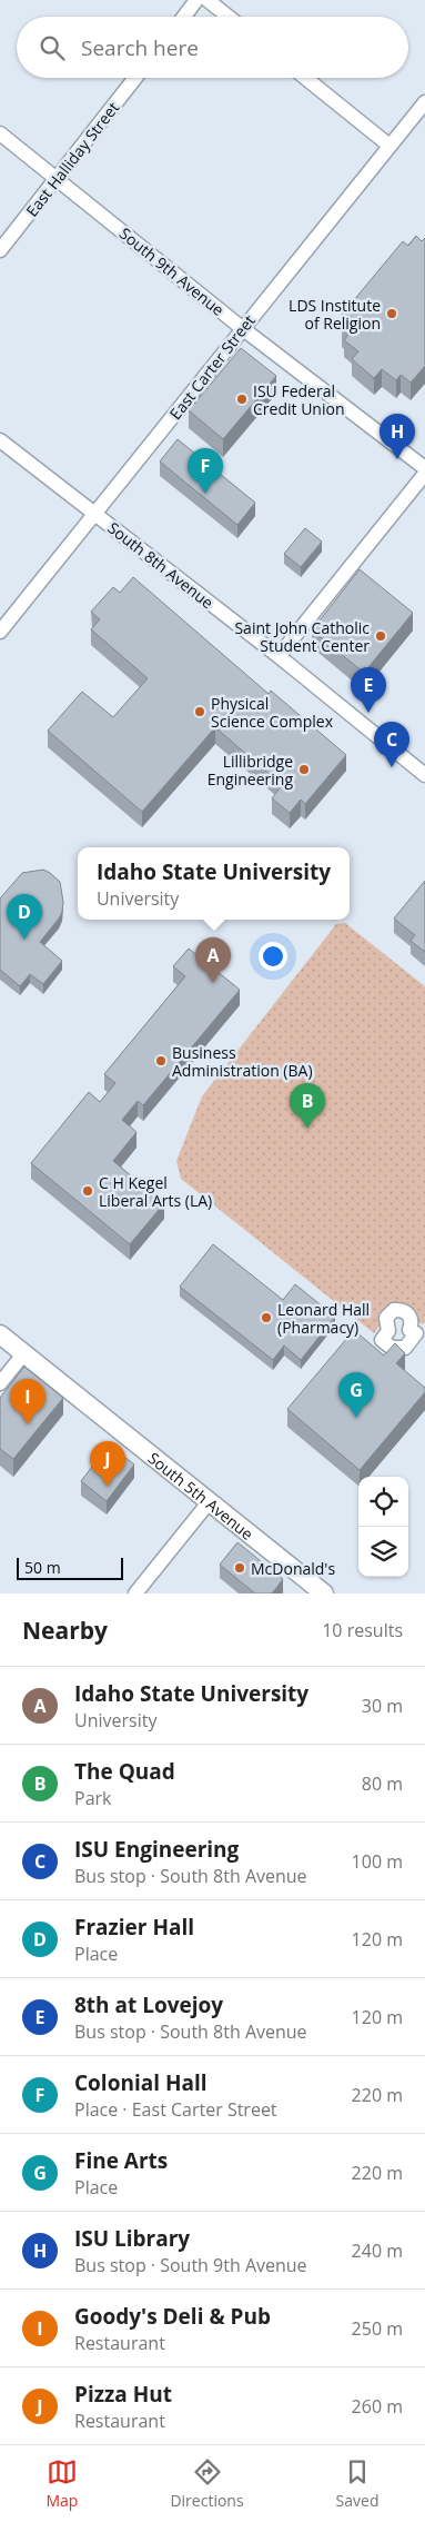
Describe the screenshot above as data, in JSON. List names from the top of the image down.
{
  "streets": {
    "main road": ["South 5th Avenue"],
    "street": [
      "East Halliday Street",
      "South 9th Avenue",
      "East Carter Street",
      "South 8th Avenue"
    ]
  },
  "crossings": [
    ["East Halliday Street", "South 9th Avenue"],
    ["South 9th Avenue", "East Carter Street"],
    ["East Carter Street", "South 8th Avenue"]
  ],
  "places": [
    "LDS Institute of Religion",
    "ISU Federal Credit Union",
    "Saint John Catholic Student Center",
    "Physical Science Complex",
    "Lillibridge Engineering",
    "Business Administration (BA)",
    "C H Kegel Liberal Arts (LA)",
    "Leonard Hall (Pharmacy)",
    "McDonald's"
  ],
  "scale_bar": "50 m",
  "page": {
    "search": "Search here",
    "pins": [
      "H",
      "F",
      "E",
      "C",
      "D",
      "A",
      "B",
      "G",
      "I",
      "J"
    ],
    "popup": ["Idaho State University", "University"],
    "scale": "50 m",
    "heading": ["Nearby", "10 results"],
    "list": [
      {
        "mark": "A",
        "name": "Idaho State University",
        "note": "University",
        "value": "30 m"
      },
      {
        "mark": "B",
        "name": "The Quad",
        "note": "Park",
        "value": "80 m"
      },
      {
        "mark": "C",
        "name": "ISU Engineering",
        "note": "Bus stop · South 8th Avenue",
        "value": "100 m"
      },
      {
        "mark": "D",
        "name": "Frazier Hall",
        "note": "Place",
        "value": "120 m"
      },
      {
        "mark": "E",
        "name": "8th at Lovejoy",
        "note": "Bus stop · South 8th Avenue",
        "value": "120 m"
      },
      {
        "mark": "F",
        "name": "Colonial Hall",
        "note": "Place · East Carter Street",
        "value": "220 m"
      },
      {
        "mark": "G",
        "name": "Fine Arts",
        "note": "Place",
        "value": "220 m"
      },
      {
        "mark": "H",
        "name": "ISU Library",
        "note": "Bus stop · South 9th Avenue",
        "value": "240 m"
      },
      {
        "mark": "I",
        "name": "Goody's Deli & Pub",
        "note": "Restaurant",
        "value": "250 m"
      },
      {
        "mark": "J",
        "name": "Pizza Hut",
        "note": "Restaurant",
        "value": "260 m"
      }
    ],
    "nav": ["Map", "Directions", "Saved"]
  }
}
